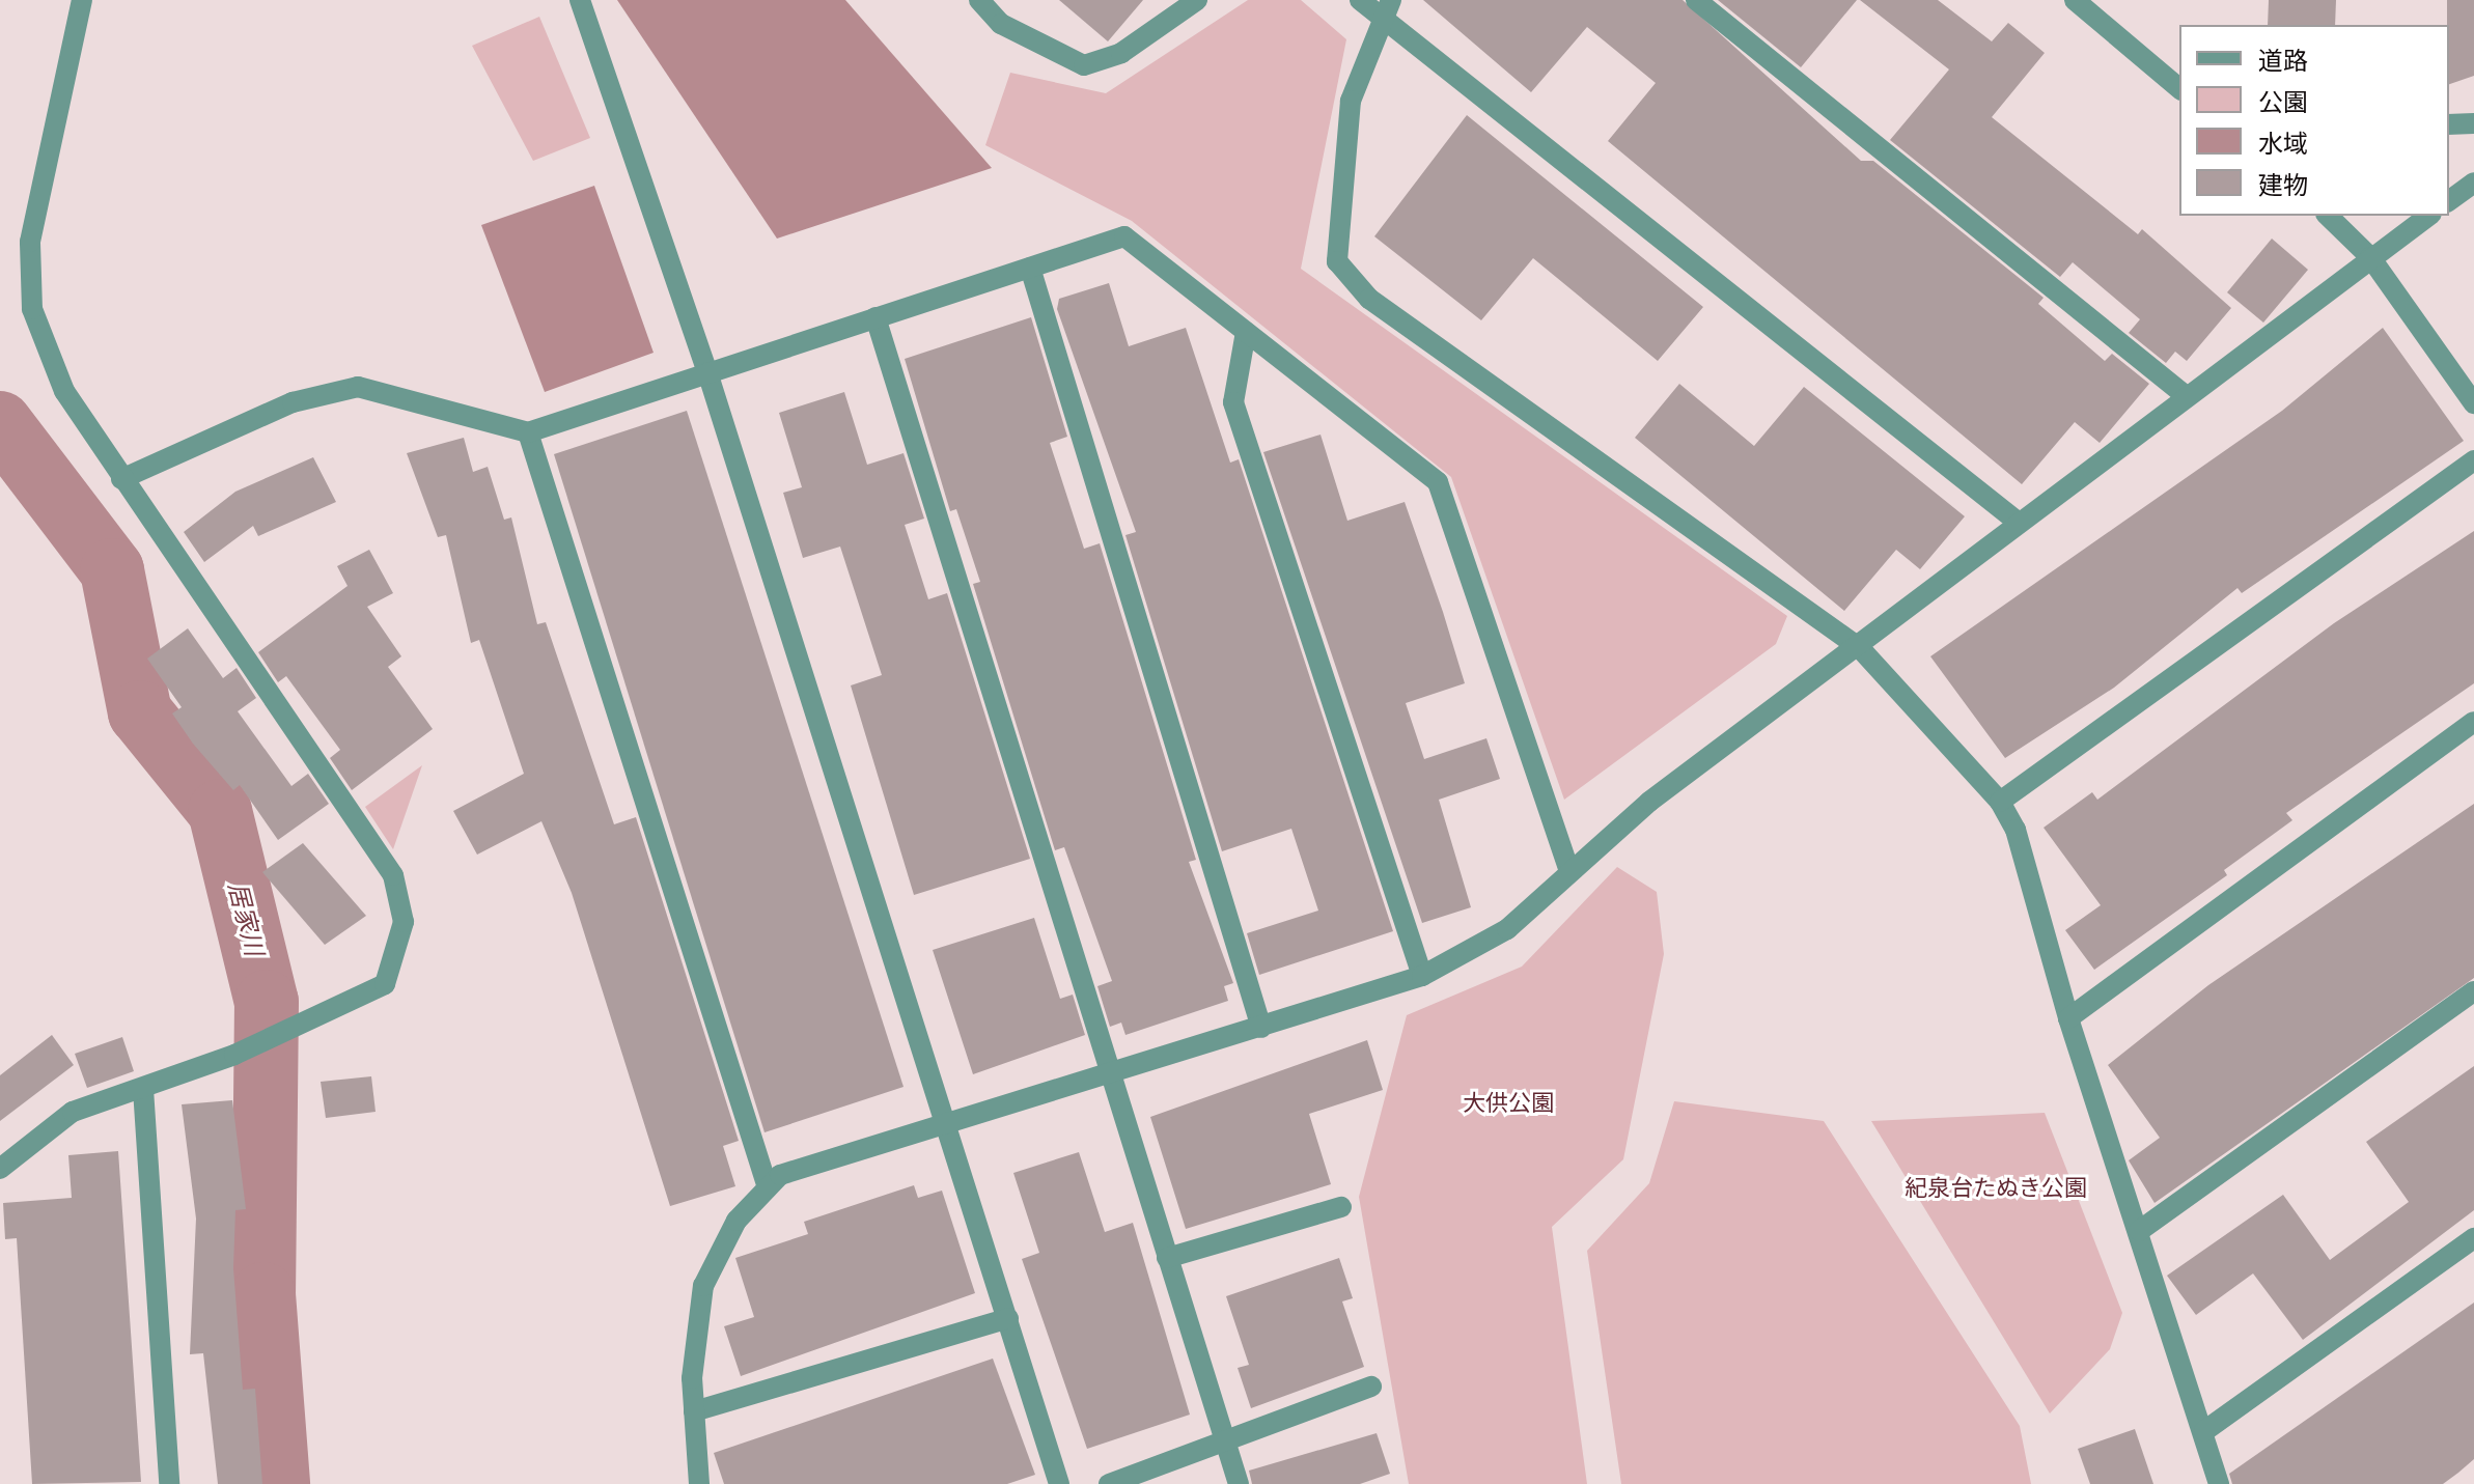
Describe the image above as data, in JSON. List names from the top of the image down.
{
  "water": ["居家川"],
  "parks": ["大供公園", "紀泉台たぬき公園"],
  "legend": [
    "道路",
    "公園",
    "水域",
    "建物"
  ]
}
